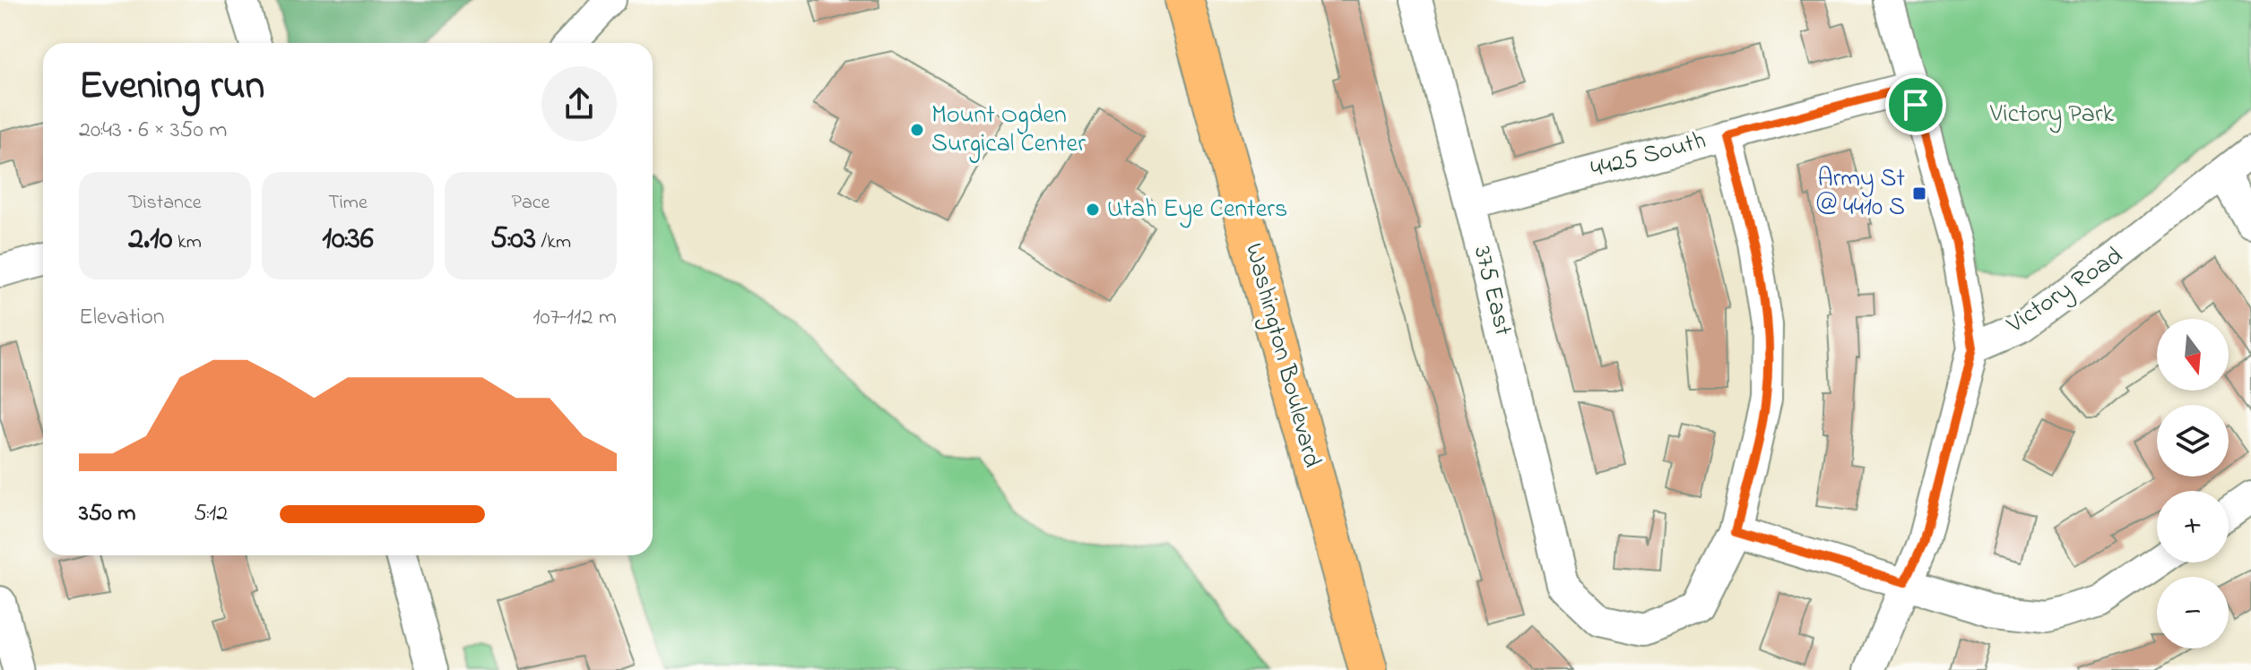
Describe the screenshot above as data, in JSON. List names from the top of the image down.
{
  "streets": {
    "main road": ["Washington Boulevard"],
    "street": ["4425 South", "375 East", "Victory Road"]
  },
  "crossings": [
    ["4425 South", "375 East"]
  ],
  "parks": ["Victory Park"],
  "places": {
    "other": ["Mount Ogden Surgical Center", "Utah Eye Centers"],
    "transit": ["Army St @ 4410 S"]
  },
  "north": "bottom",
  "page": {
    "heading": ["Evening run", "20:43 · 6 × 350 m"],
    "stats": [
      ["Distance", "2.10 km"],
      ["Time", "10:36"],
      ["Pace", "5:03 /km"]
    ],
    "chart": ["Elevation", "107–112 m"],
    "map_buttons": ["+", "−"],
    "list": [
      {
        "name": "350 m",
        "note": "5:12"
      }
    ]
  }
}
